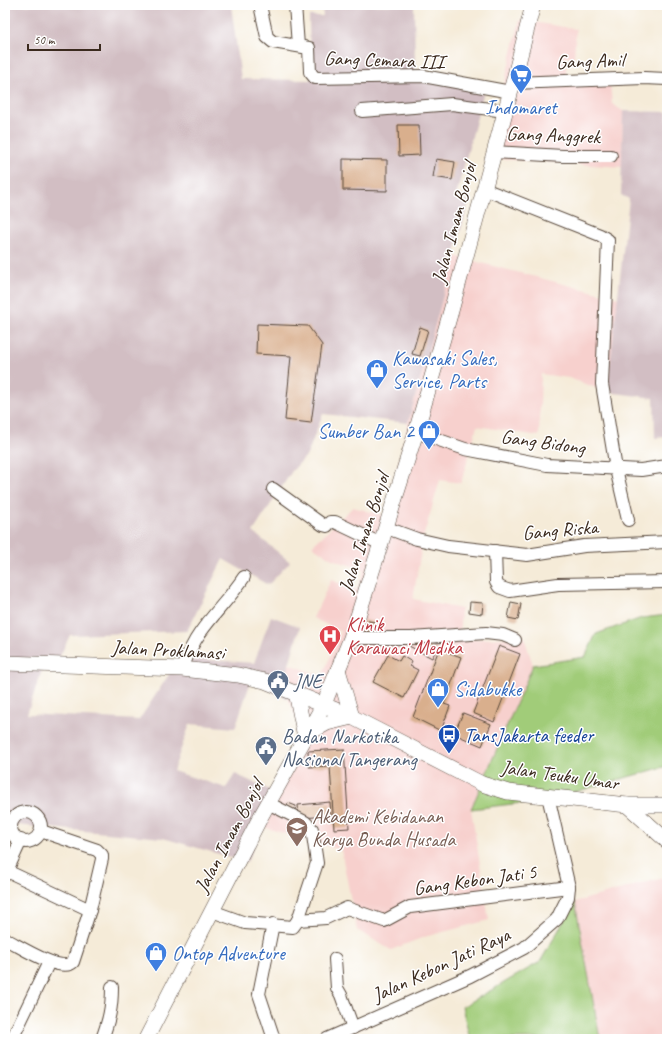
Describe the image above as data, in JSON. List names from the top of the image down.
{
  "streets": {
    "main road": ["Jalan Imam Bonjol", "Jalan Proklamasi", "Jalan Teuku Umar"],
    "street": [
      "Gang Cemara III",
      "Gang Amil",
      "Gang Anggrek",
      "Gang Bidong",
      "Gang Riska",
      "Gang Kebon Jati 5",
      "Jalan Kebon Jati Raya"
    ]
  },
  "crossings": [
    ["Gang Cemara III", "Gang Amil"],
    ["Gang Cemara III", "Jalan Imam Bonjol"],
    ["Gang Amil", "Jalan Imam Bonjol"],
    ["Gang Anggrek", "Jalan Imam Bonjol"],
    ["Jalan Imam Bonjol", "Gang Bidong"],
    ["Jalan Imam Bonjol", "Gang Riska"],
    ["Jalan Imam Bonjol", "Jalan Proklamasi"],
    ["Jalan Imam Bonjol", "Jalan Teuku Umar"],
    ["Jalan Proklamasi", "Jalan Teuku Umar"],
    ["Jalan Teuku Umar", "Jalan Kebon Jati Raya"],
    ["Gang Kebon Jati 5", "Jalan Kebon Jati Raya"]
  ],
  "places": {
    "supermarket": ["Indomaret"],
    "shop": [
      "Kawasaki Sales, Service, Parts",
      "Sumber Ban 2",
      "Sidabukke",
      "Ontop Adventure"
    ],
    "hospital": ["Klinik Karawaci Medika"],
    "public building": ["JNE", "Badan Narkotika Nasional Tangerang"],
    "bus stop": ["TansJakarta feeder"],
    "school or university": ["Akademi Kebidanan Karya Bunda Husada"]
  },
  "scale_bar": "50 m"
}
